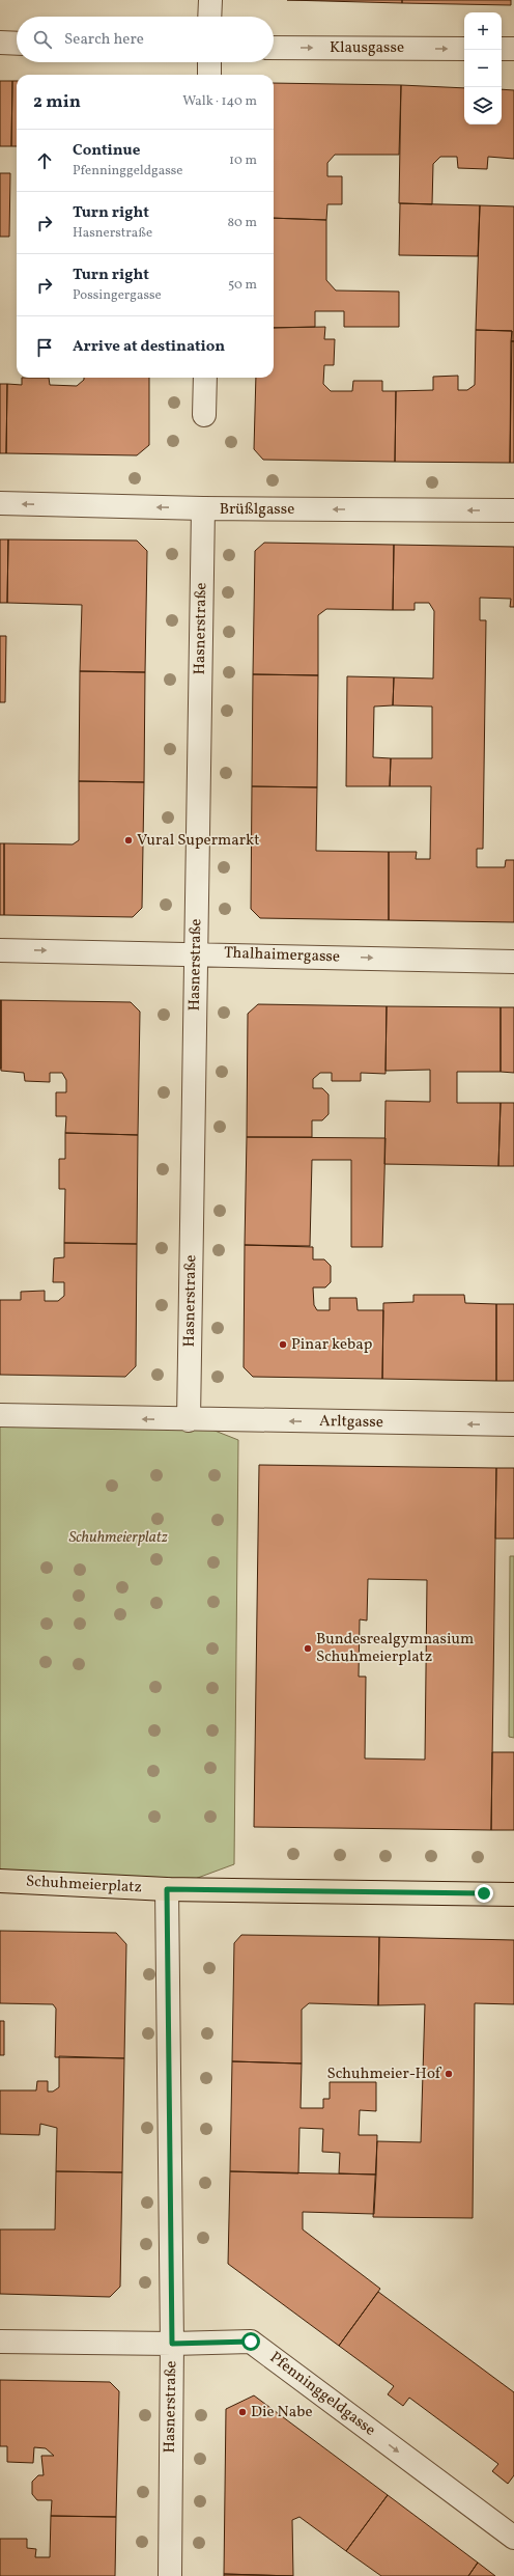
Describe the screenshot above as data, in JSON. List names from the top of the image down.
{
  "streets": {
    "main road": ["Schuhmeierplatz"],
    "street": [
      "Klausgasse",
      "Brüßlgasse",
      "Hasnerstraße",
      "Thalhaimergasse",
      "Arltgasse",
      "Pfenninggeldgasse"
    ]
  },
  "crossings": [
    ["Brüßlgasse", "Hasnerstraße"],
    ["Hasnerstraße", "Thalhaimergasse"],
    ["Hasnerstraße", "Arltgasse"],
    ["Hasnerstraße", "Schuhmeierplatz"],
    ["Hasnerstraße", "Pfenninggeldgasse"]
  ],
  "one_way": [
    "Klausgasse",
    "Brüßlgasse",
    "Thalhaimergasse",
    "Arltgasse",
    "Pfenninggeldgasse"
  ],
  "parks": ["Schuhmeierplatz"],
  "places": [
    "Vural Supermarkt",
    "Pinar kebap",
    "Bundesrealgymnasium Schuhmeierplatz",
    "Schuhmeier-Hof",
    "Die Nabe"
  ],
  "page": {
    "map_buttons": ["+", "−"],
    "search": "Search here",
    "heading": ["2 min", "Walk · 140 m"],
    "list": [
      ["Continue", "Pfenninggeldgasse", "10 m"],
      ["Turn right", "Hasnerstraße", "80 m"],
      ["Turn right", "Possingergasse", "50 m"],
      "Arrive at destination"
    ]
  }
}
